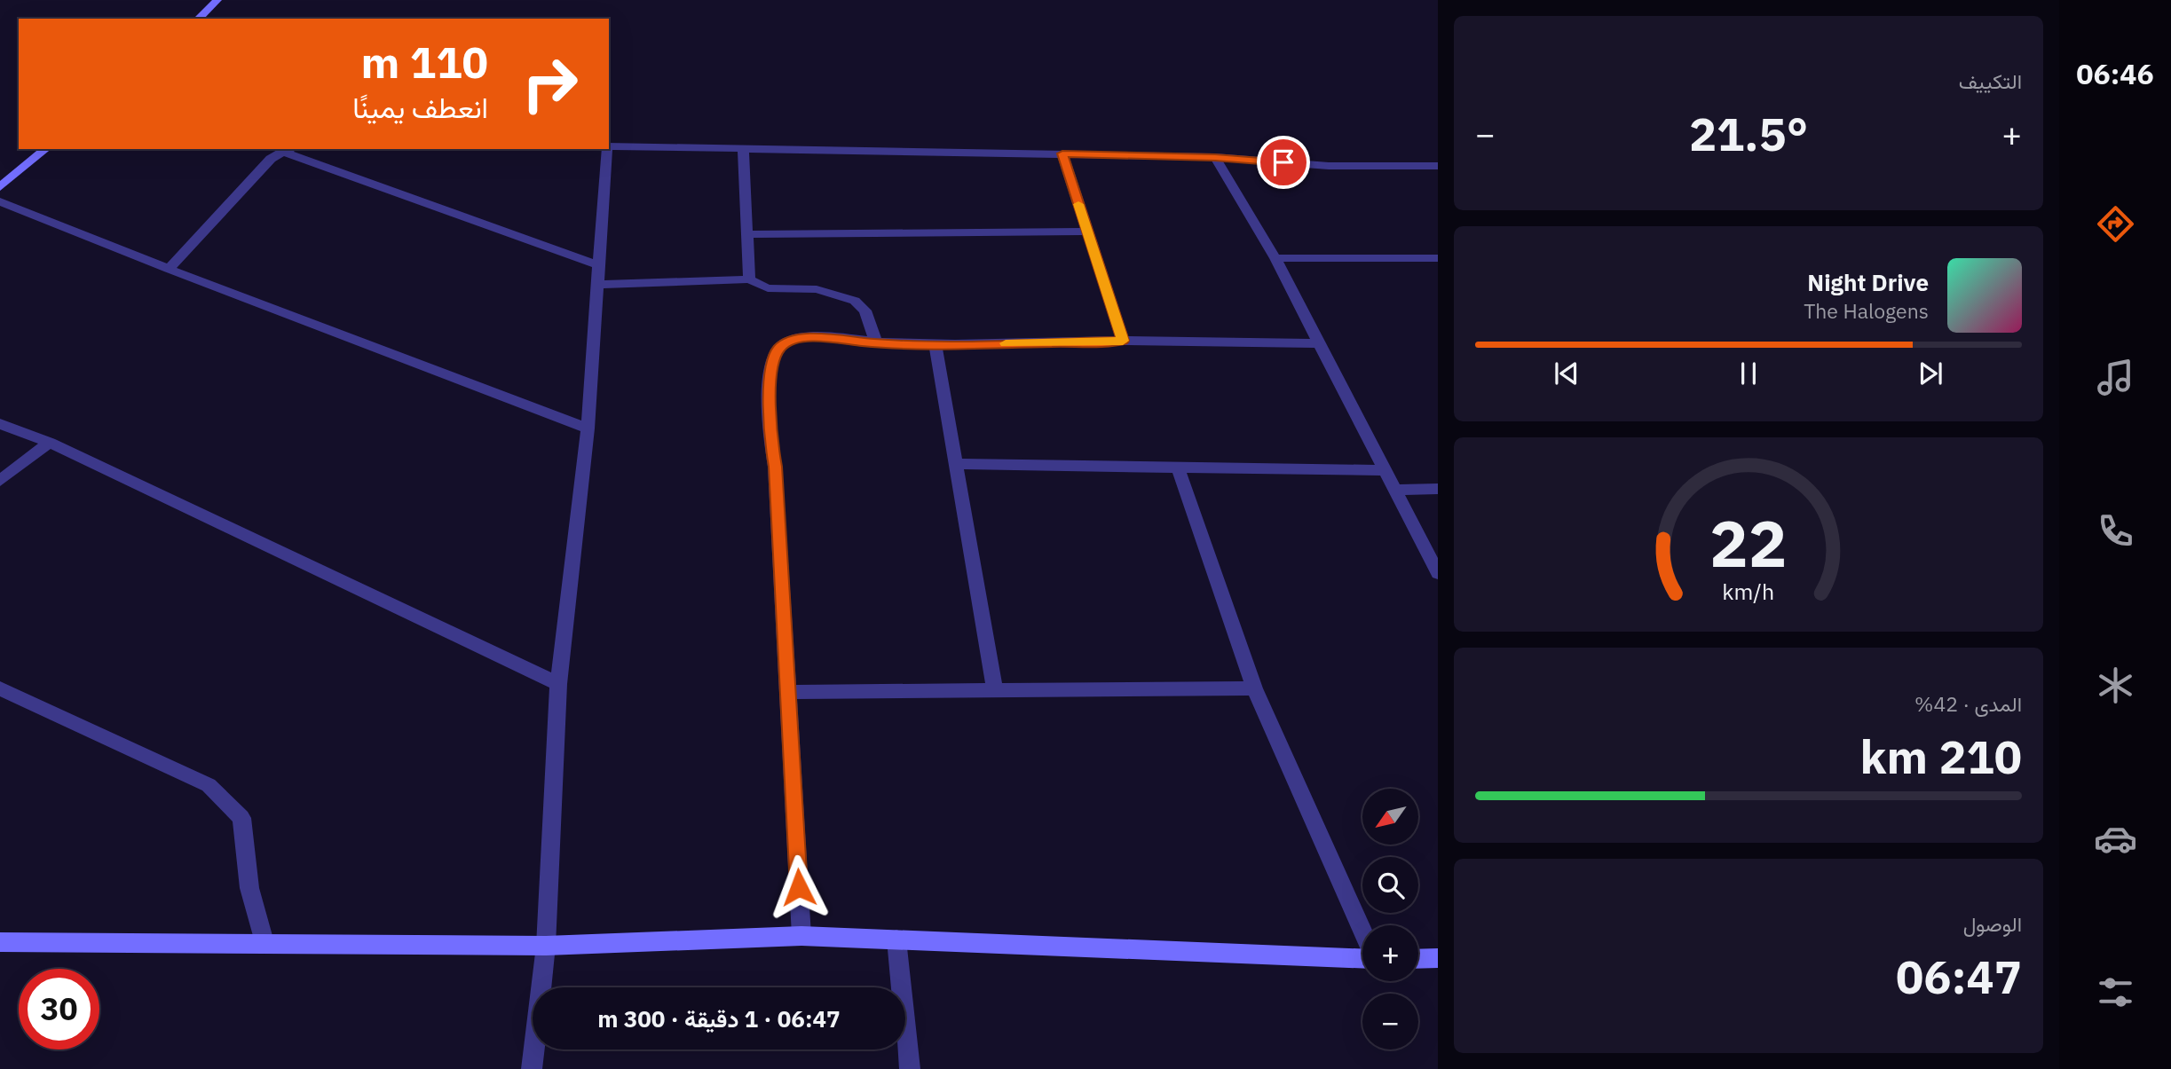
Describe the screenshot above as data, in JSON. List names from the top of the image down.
{
  "north": "bottom left",
  "page": {
    "tabs": "06:46",
    "tile": [
      "التكييف",
      ["المدى · 42%", "210 km"],
      ["الوصول", "06:47"]
    ],
    "turn": ["110 m", "انعطف يمينًا"],
    "heat": ["−", "21.5°", "+"],
    "song": ["Night Drive", "The Halogens"],
    "map_buttons": ["+", "−"],
    "limit": "30",
    "trip": "06:47 · 1 دقيقة · 300 m",
    "gauge": ["22", "km/h"]
  }
}
